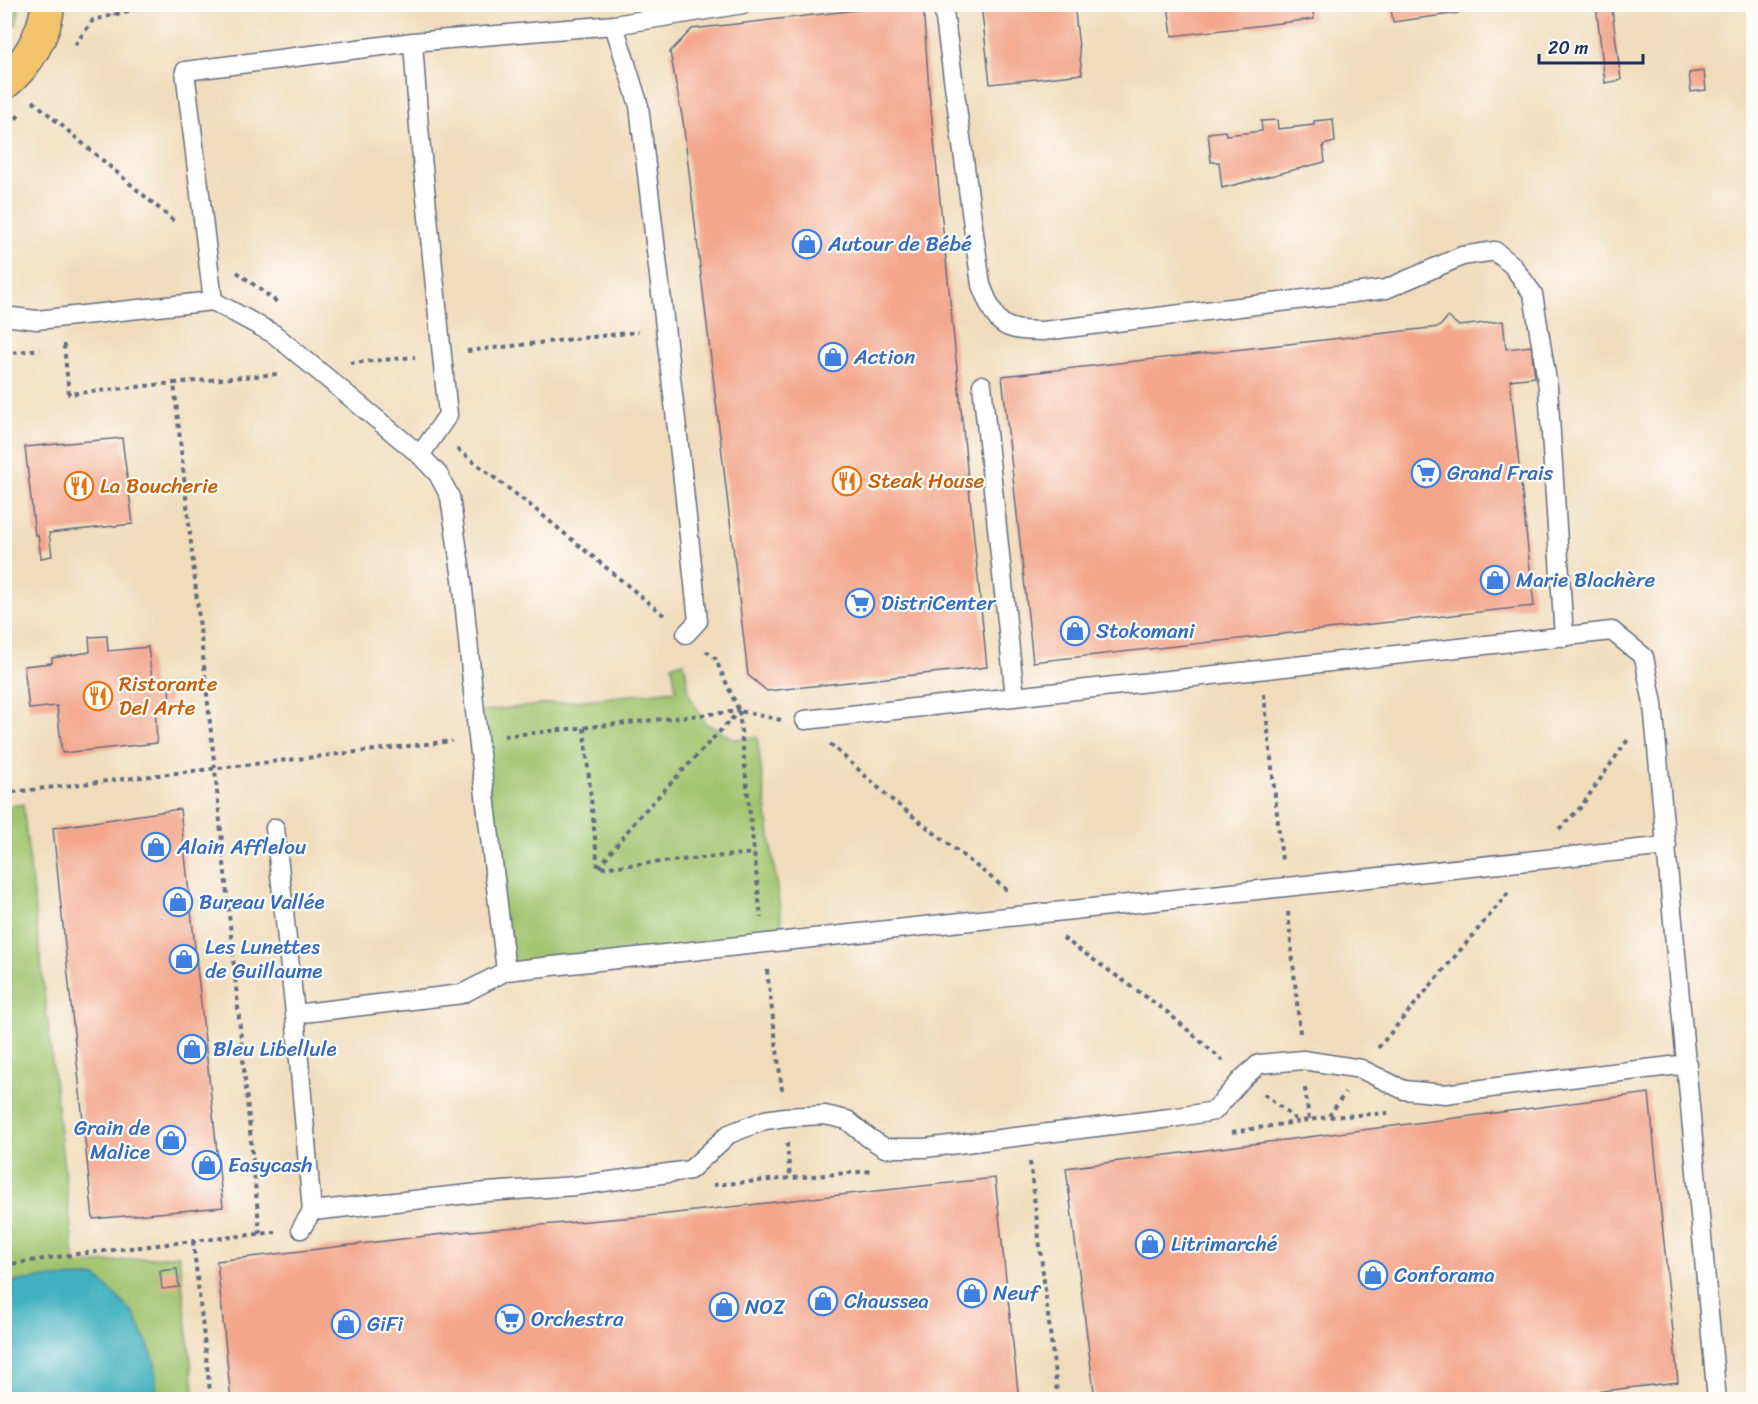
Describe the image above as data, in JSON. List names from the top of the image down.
{
  "places": {
    "shop": [
      "Autour de Bébé",
      "Action",
      "Marie Blachère",
      "Stokomani",
      "Alain Afflelou",
      "Bureau Vallée",
      "Les Lunettes de Guillaume",
      "Bleu Libellule",
      "Grain de Malice",
      "Easycash",
      "Litrimarché",
      "Conforama",
      "Neuf",
      "Chaussea",
      "NOZ",
      "GiFi"
    ],
    "supermarket": ["Grand Frais", "DistriCenter", "Orchestra"],
    "restaurant": ["Steak House", "La Boucherie", "Ristorante Del Arte"]
  },
  "scale_bar": "20 m"
}
